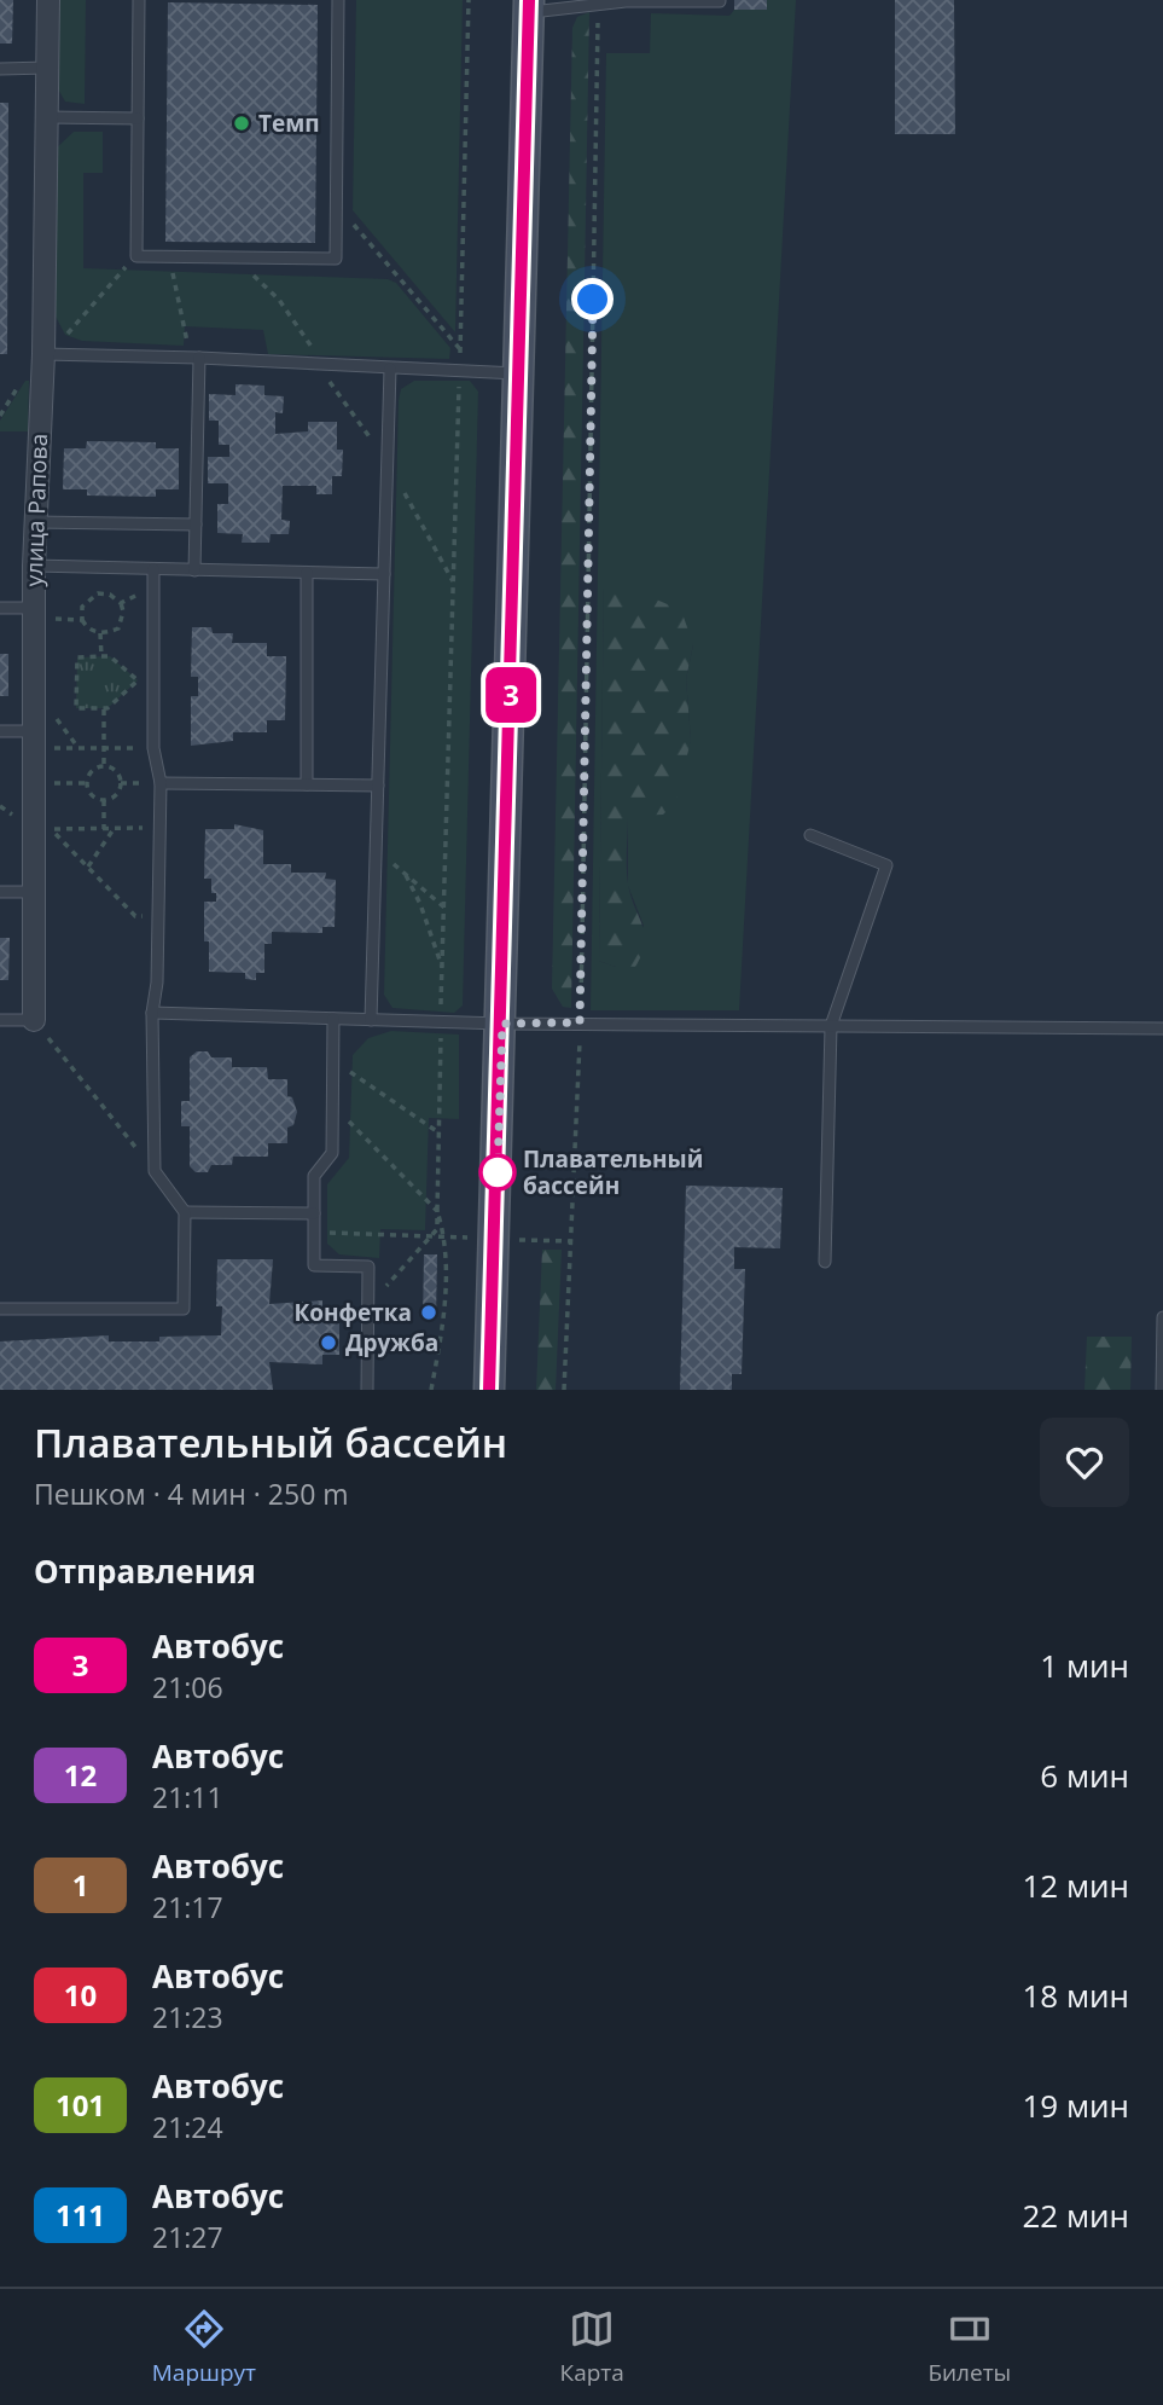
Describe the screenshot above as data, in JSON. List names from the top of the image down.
{
  "streets": {
    "street": ["улица Рапова"]
  },
  "places": [
    "Темп",
    "Плавательный бассейн",
    "Конфетка",
    "Дружба"
  ],
  "lines": ["bus line 3"],
  "page": {
    "on_map": "3",
    "heading": [
      ["Плавательный бассейн", "Пешком · 4 мин · 250 m"],
      "Отправления"
    ],
    "list": [
      {
        "mark": "3",
        "name": "Автобус",
        "note": "21:06",
        "value": "1 мин"
      },
      {
        "mark": "12",
        "name": "Автобус",
        "note": "21:11",
        "value": "6 мин"
      },
      {
        "mark": "1",
        "name": "Автобус",
        "note": "21:17",
        "value": "12 мин"
      },
      {
        "mark": "10",
        "name": "Автобус",
        "note": "21:23",
        "value": "18 мин"
      },
      {
        "mark": "101",
        "name": "Автобус",
        "note": "21:24",
        "value": "19 мин"
      },
      {
        "mark": "111",
        "name": "Автобус",
        "note": "21:27",
        "value": "22 мин"
      }
    ],
    "tabs": ["Маршрут", "Карта", "Билеты"]
  }
}
